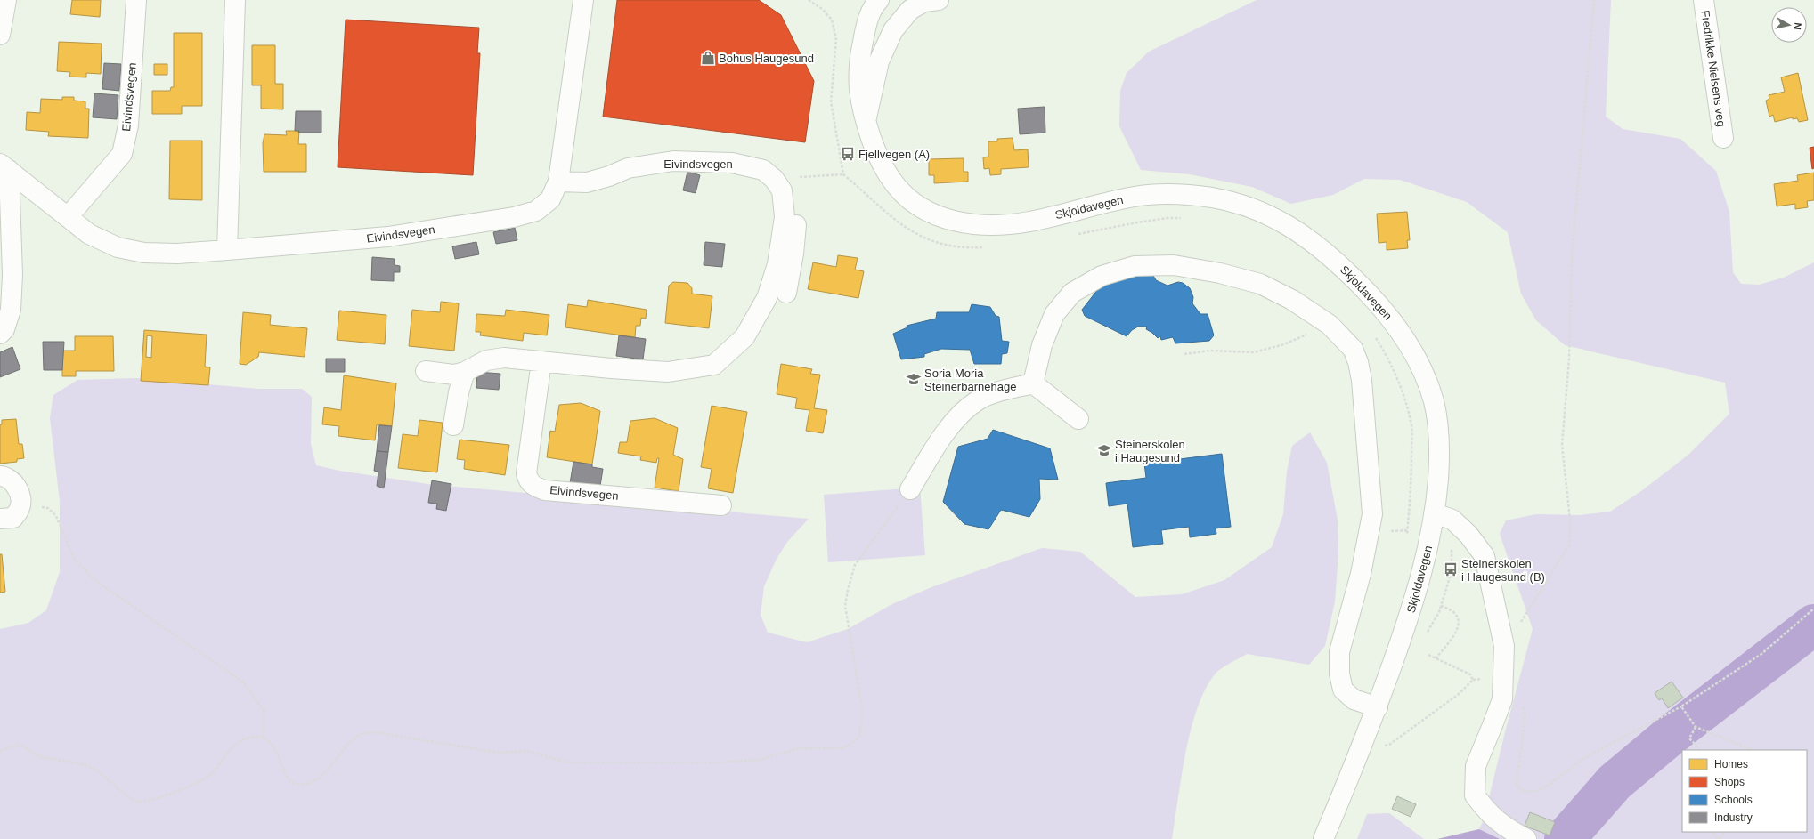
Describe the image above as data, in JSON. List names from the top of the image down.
{
  "streets": {
    "street": ["Fredrikke Nielsens veg", "Eivindsvegen", "Skjoldavegen"]
  },
  "places": {
    "shop": ["Bohus Haugesund"],
    "bus stop": ["Fjellvegen (A)", "Steinerskolen i Haugesund (B)"],
    "school or university": ["Soria Moria Steinerbarnehage", "Steinerskolen i Haugesund"]
  },
  "legend": [
    "Homes",
    "Shops",
    "Schools",
    "Industry"
  ],
  "north": "right"
}
